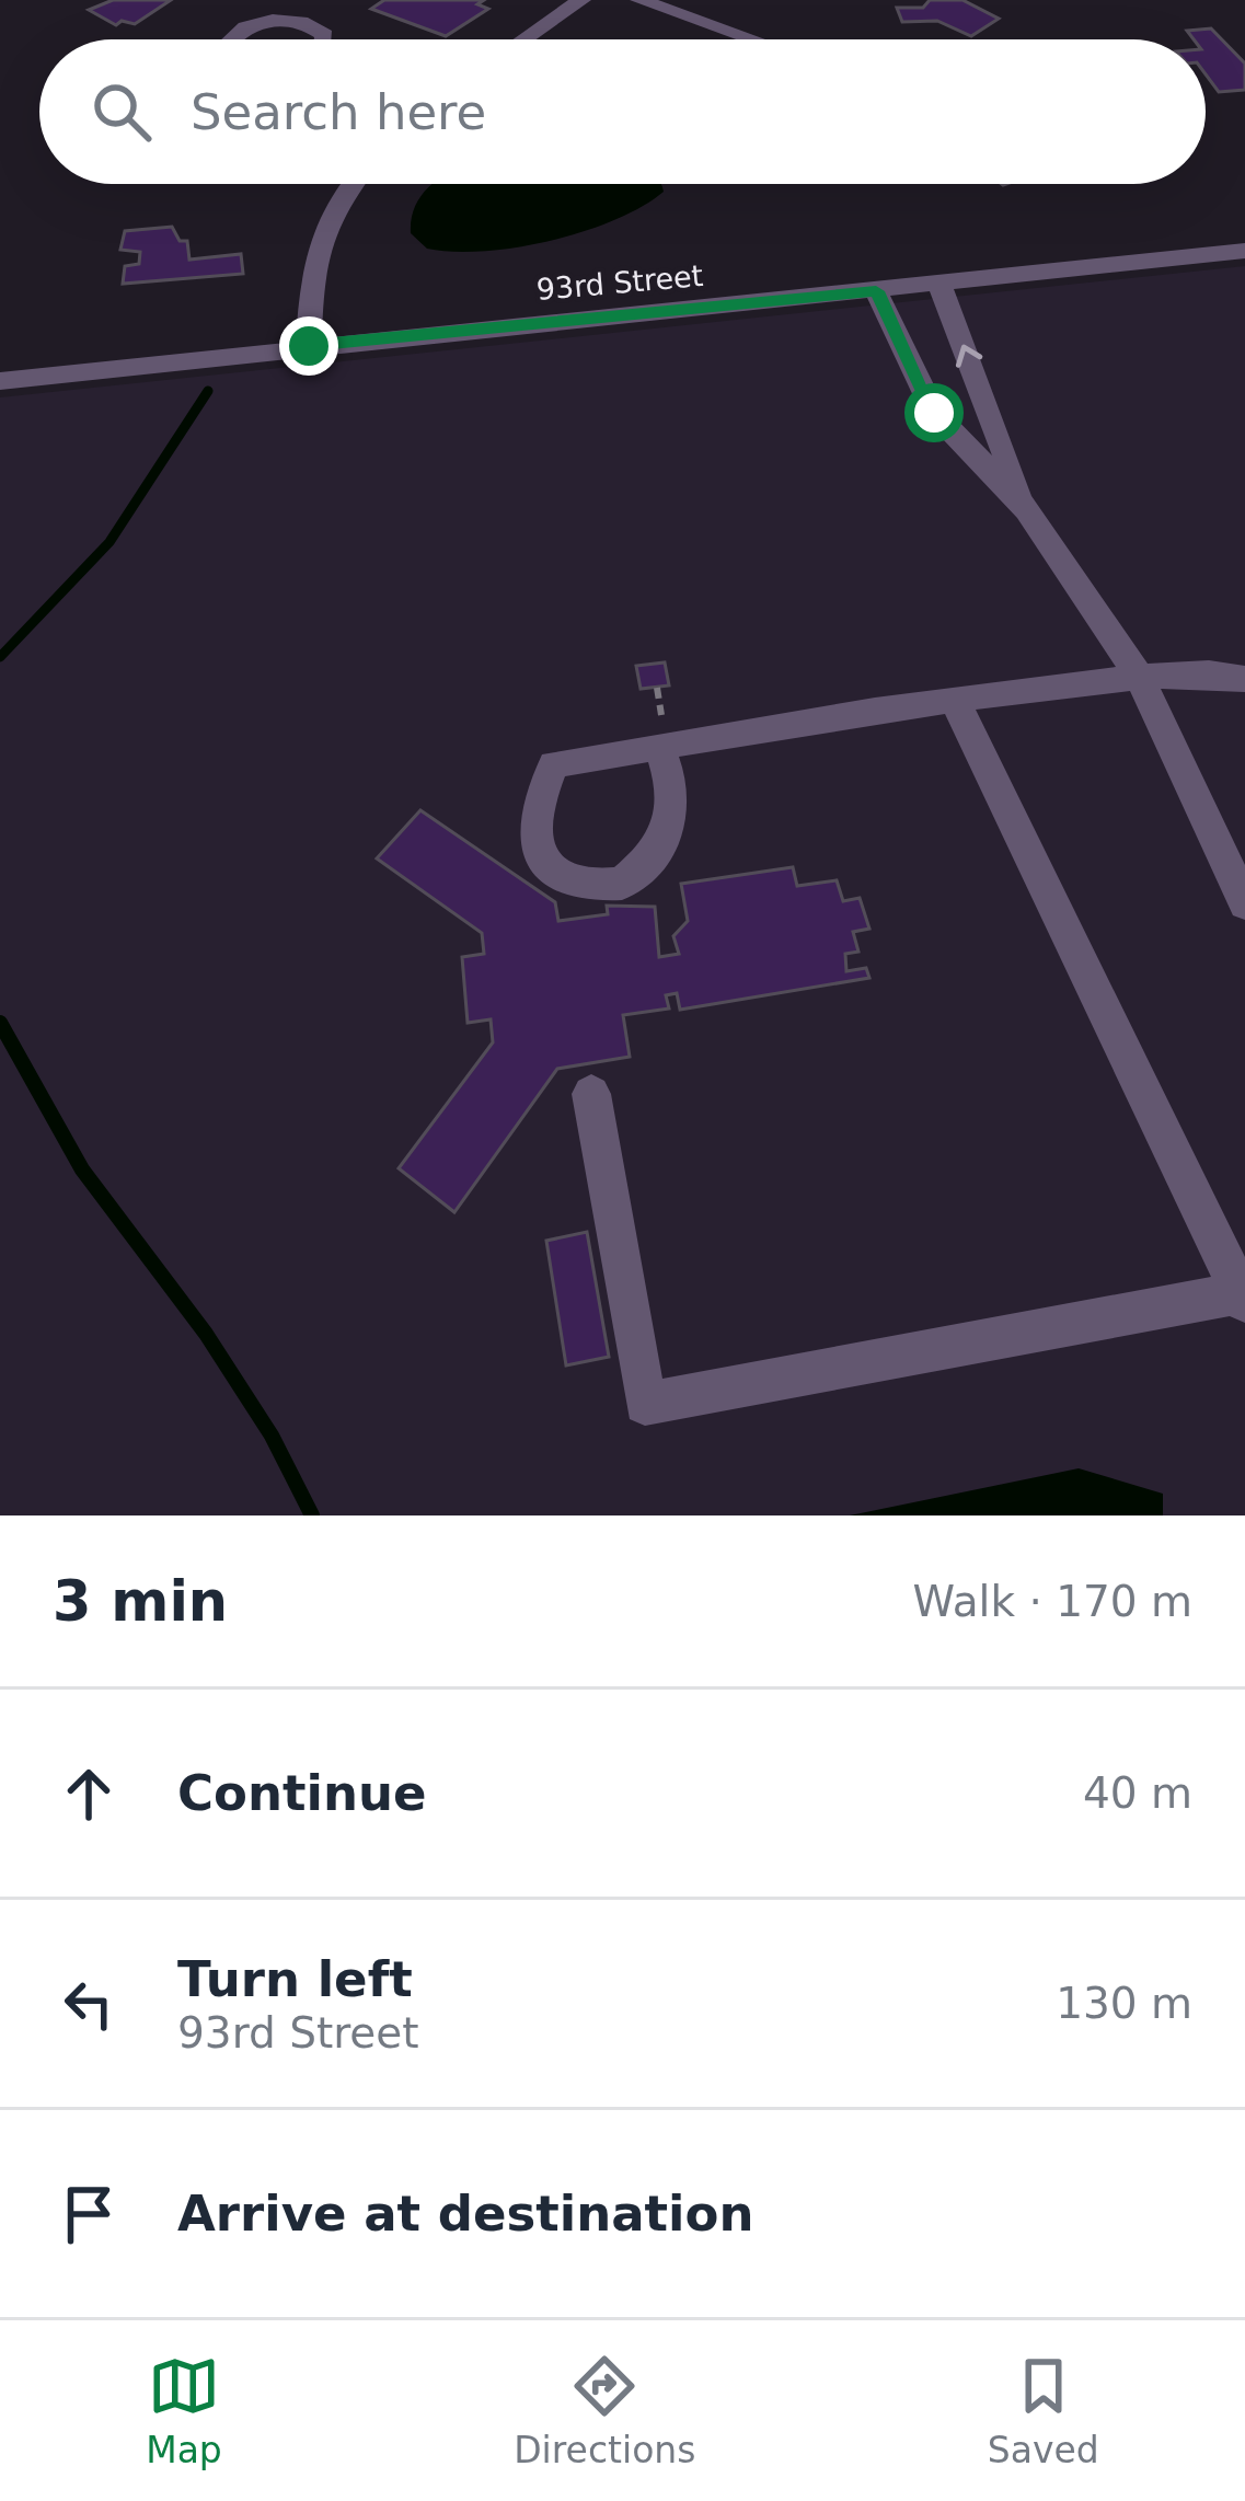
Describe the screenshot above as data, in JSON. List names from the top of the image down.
{
  "streets": {
    "street": ["93rd Street"]
  },
  "page": {
    "search": "Search here",
    "heading": ["3 min", "Walk · 170 m"],
    "list": [
      ["Continue", "40 m"],
      ["Turn left", "93rd Street", "130 m"],
      "Arrive at destination"
    ],
    "nav": ["Map", "Directions", "Saved"]
  }
}
